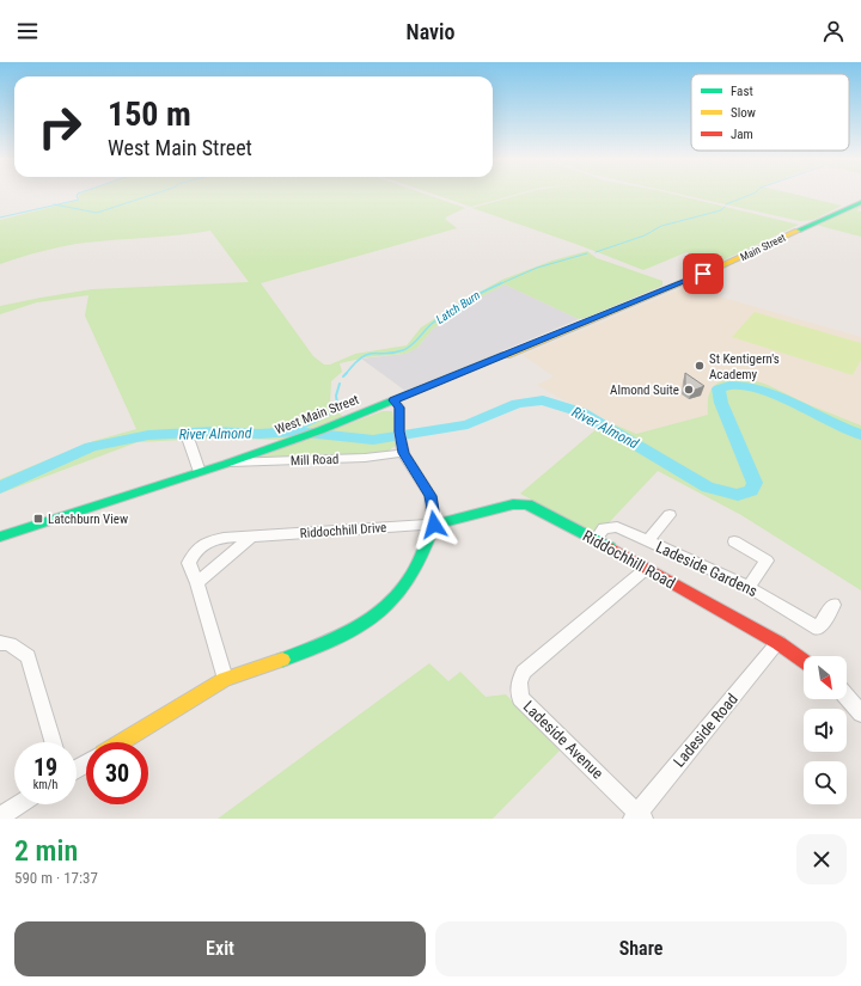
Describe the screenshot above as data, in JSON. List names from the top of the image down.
{
  "streets": {
    "main road": ["Main Street", "West Main Street", "Riddochhill Road"],
    "street": [
      "Mill Road",
      "Riddochhill Drive",
      "Ladeside Gardens",
      "Ladeside Road",
      "Ladeside Avenue"
    ]
  },
  "crossings": [
    ["Main Street", "West Main Street"],
    ["West Main Street", "Mill Road"],
    ["Riddochhill Drive", "Riddochhill Road"],
    ["Riddochhill Road", "Ladeside Gardens"],
    ["Riddochhill Road", "Ladeside Road"],
    ["Riddochhill Road", "Ladeside Avenue"],
    ["Ladeside Road", "Ladeside Avenue"]
  ],
  "water": ["Latch Burn", "River Almond"],
  "places": {
    "other": ["St Kentigern's Academy", "Almond Suite"],
    "transit": ["Latchburn View"]
  },
  "legend": ["Fast", "Slow", "Jam"],
  "north": "bottom right",
  "page": {
    "header": "Navio",
    "turn": ["150 m", "West Main Street"],
    "speed": "19 km/h",
    "limit": "30",
    "heading": ["2 min", "590 m · 17:37"],
    "buttons": ["Exit", "Share"]
  }
}
